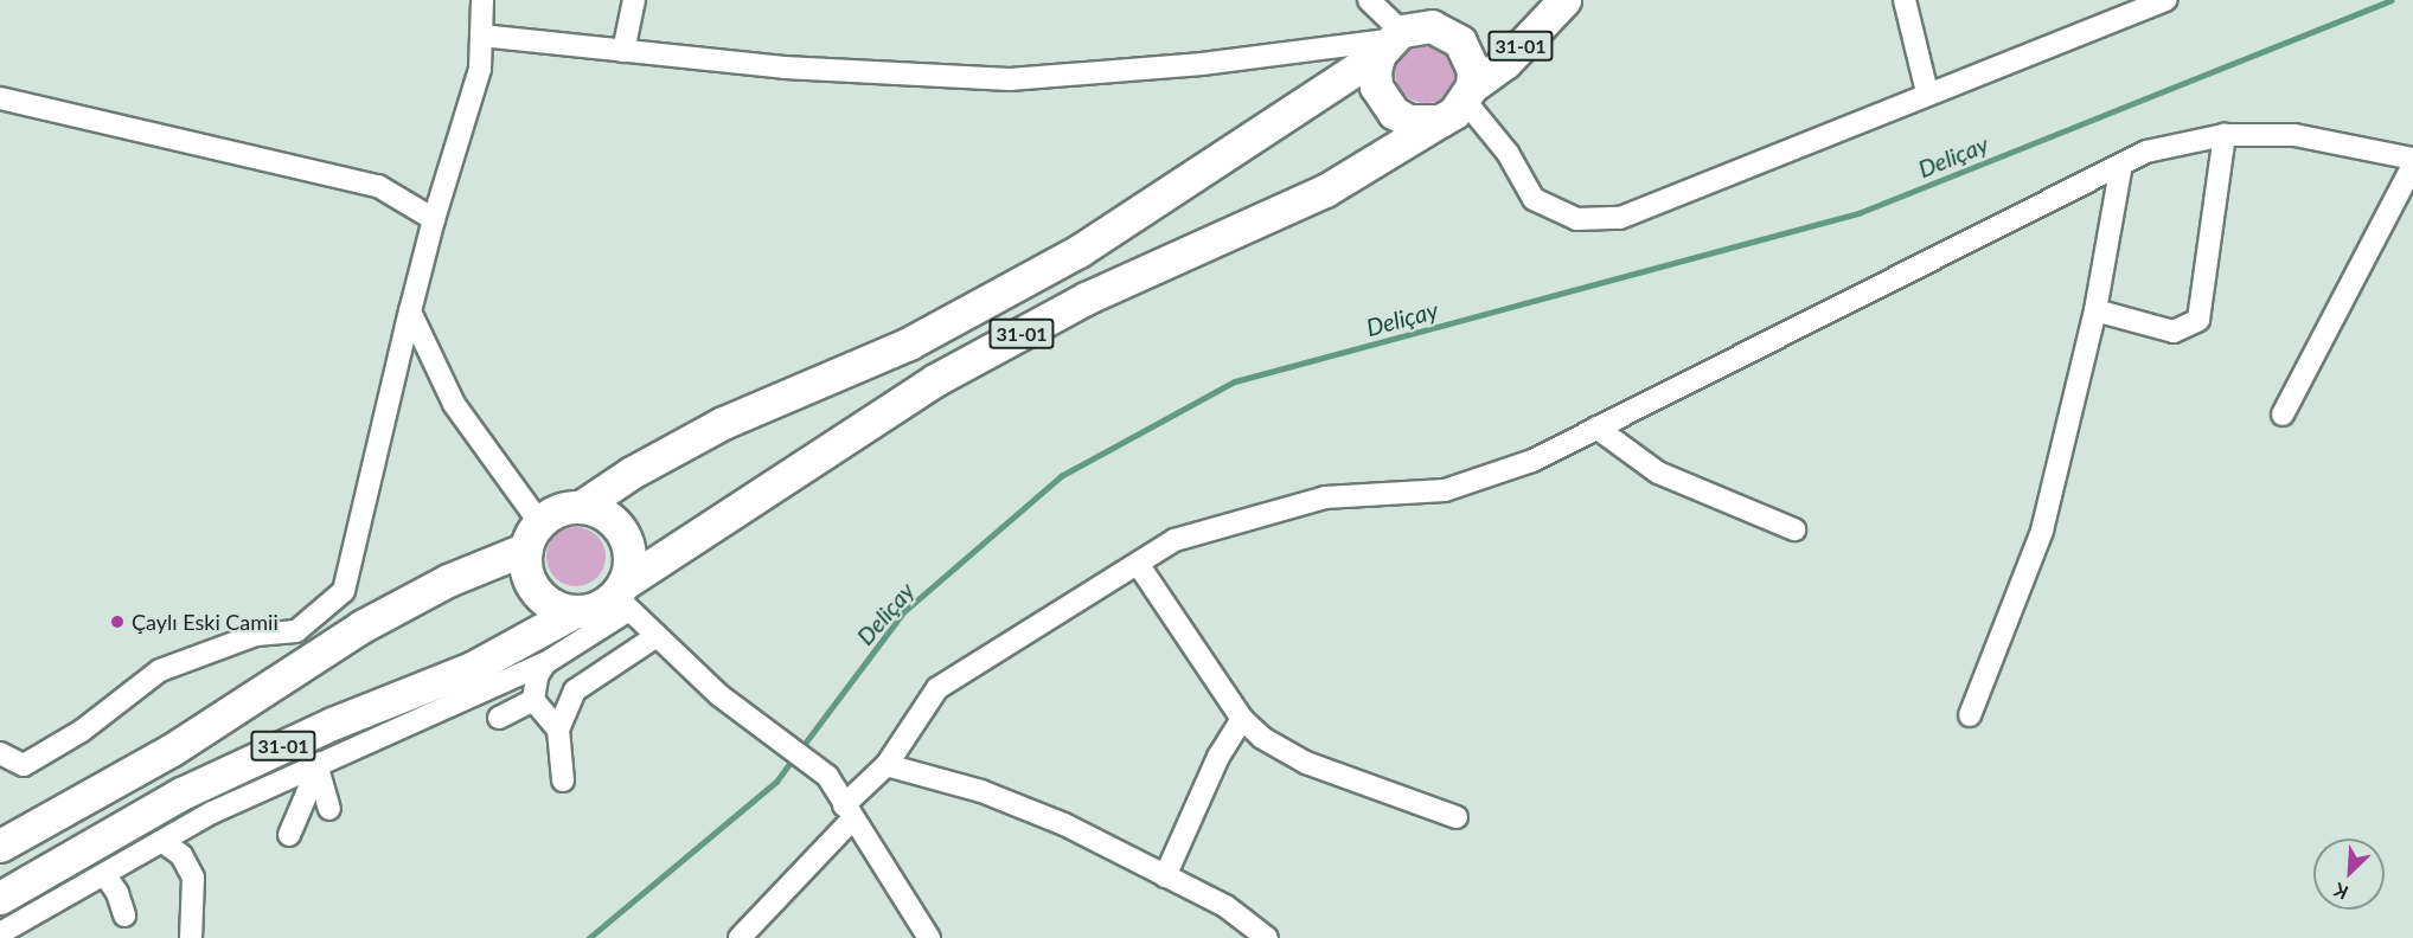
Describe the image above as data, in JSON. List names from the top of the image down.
{
  "streets": {
    "highway": ["31-01"]
  },
  "water": ["Deliçay"],
  "places": ["Çaylı Eski Camii"],
  "north": "bottom left"
}
